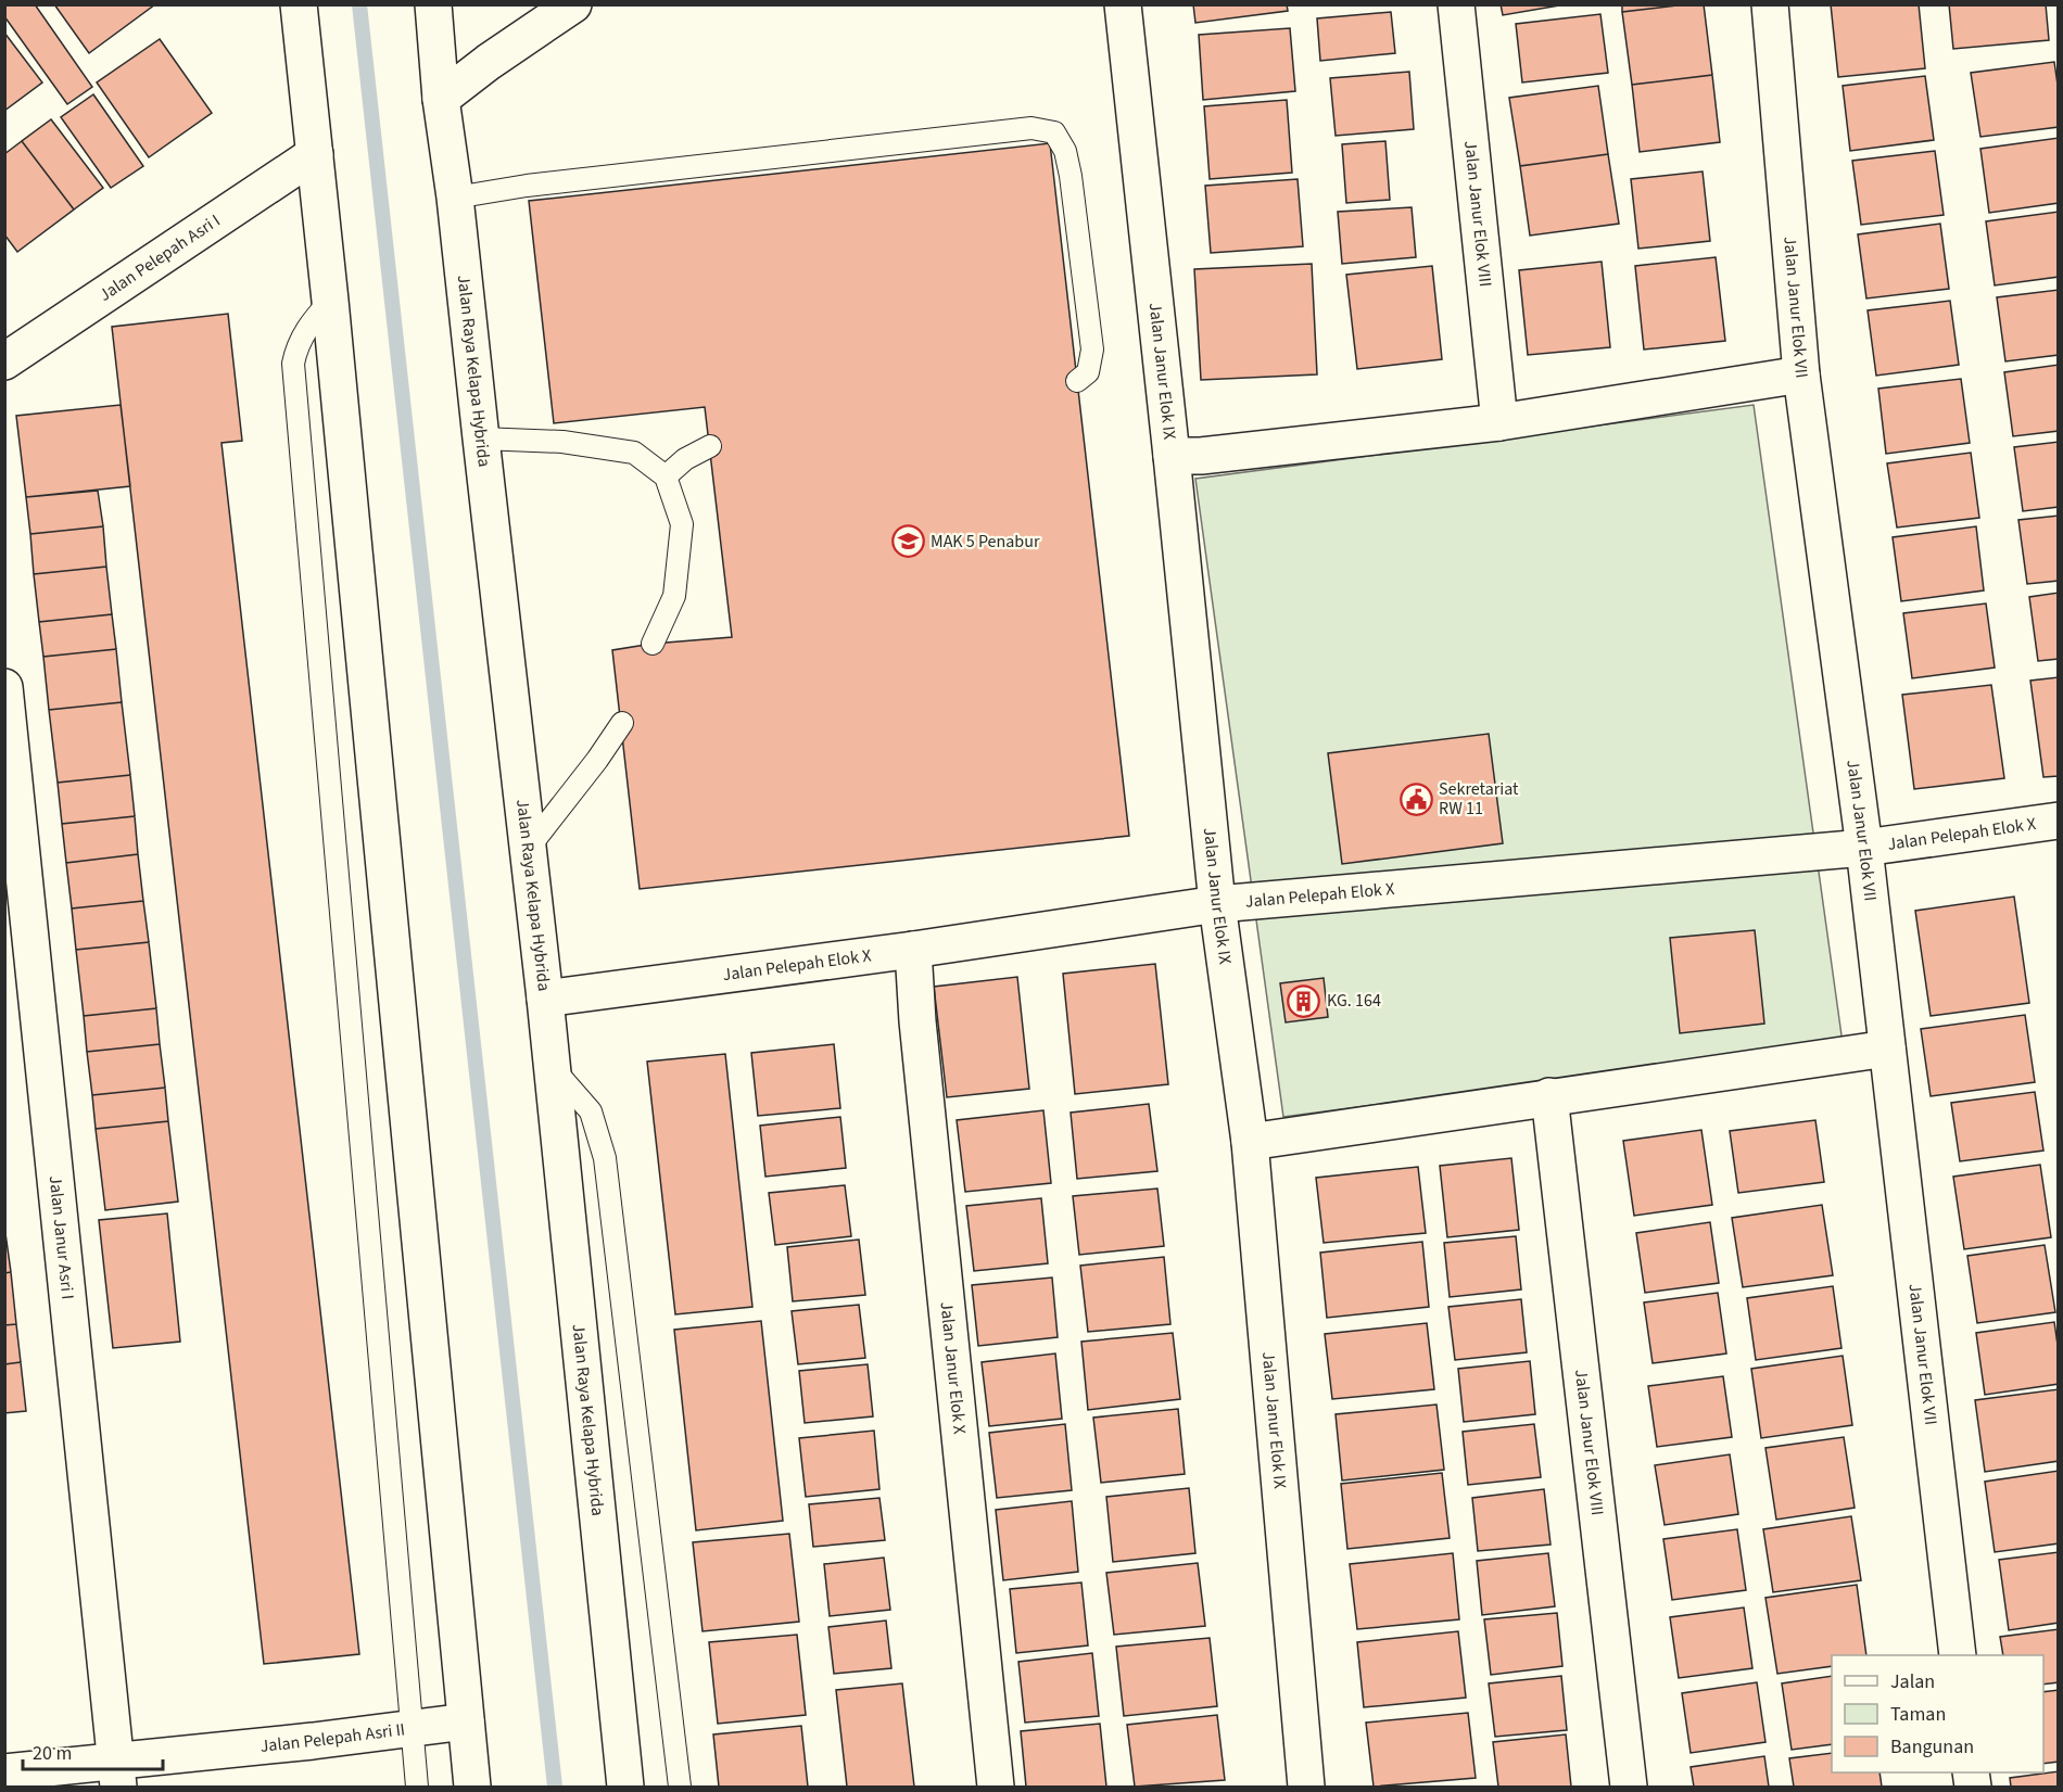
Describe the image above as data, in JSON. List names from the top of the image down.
{
  "streets": {
    "street": [
      "Jalan Janur Elok VIII",
      "Jalan Pelepah Asri I",
      "Jalan Janur Elok VII",
      "Jalan Raya Kelapa Hybrida",
      "Jalan Janur Elok IX",
      "Jalan Pelepah Elok X",
      "Jalan Janur Asri I",
      "Jalan Janur Elok X",
      "Jalan Pelepah Asri II"
    ]
  },
  "crossings": [
    ["Jalan Janur Elok VII", "Jalan Pelepah Elok X"],
    ["Jalan Raya Kelapa Hybrida", "Jalan Pelepah Elok X"],
    ["Jalan Janur Elok IX", "Jalan Pelepah Elok X"],
    ["Jalan Pelepah Elok X", "Jalan Janur Elok X"],
    ["Jalan Janur Asri I", "Jalan Pelepah Asri II"]
  ],
  "places": {
    "school or university": ["MAK 5 Penabur"],
    "public building": ["Sekretariat RW 11"],
    "building": ["KG. 164"]
  },
  "legend": ["Jalan", "Taman", "Bangunan"],
  "scale_bar": "20 m"
}
